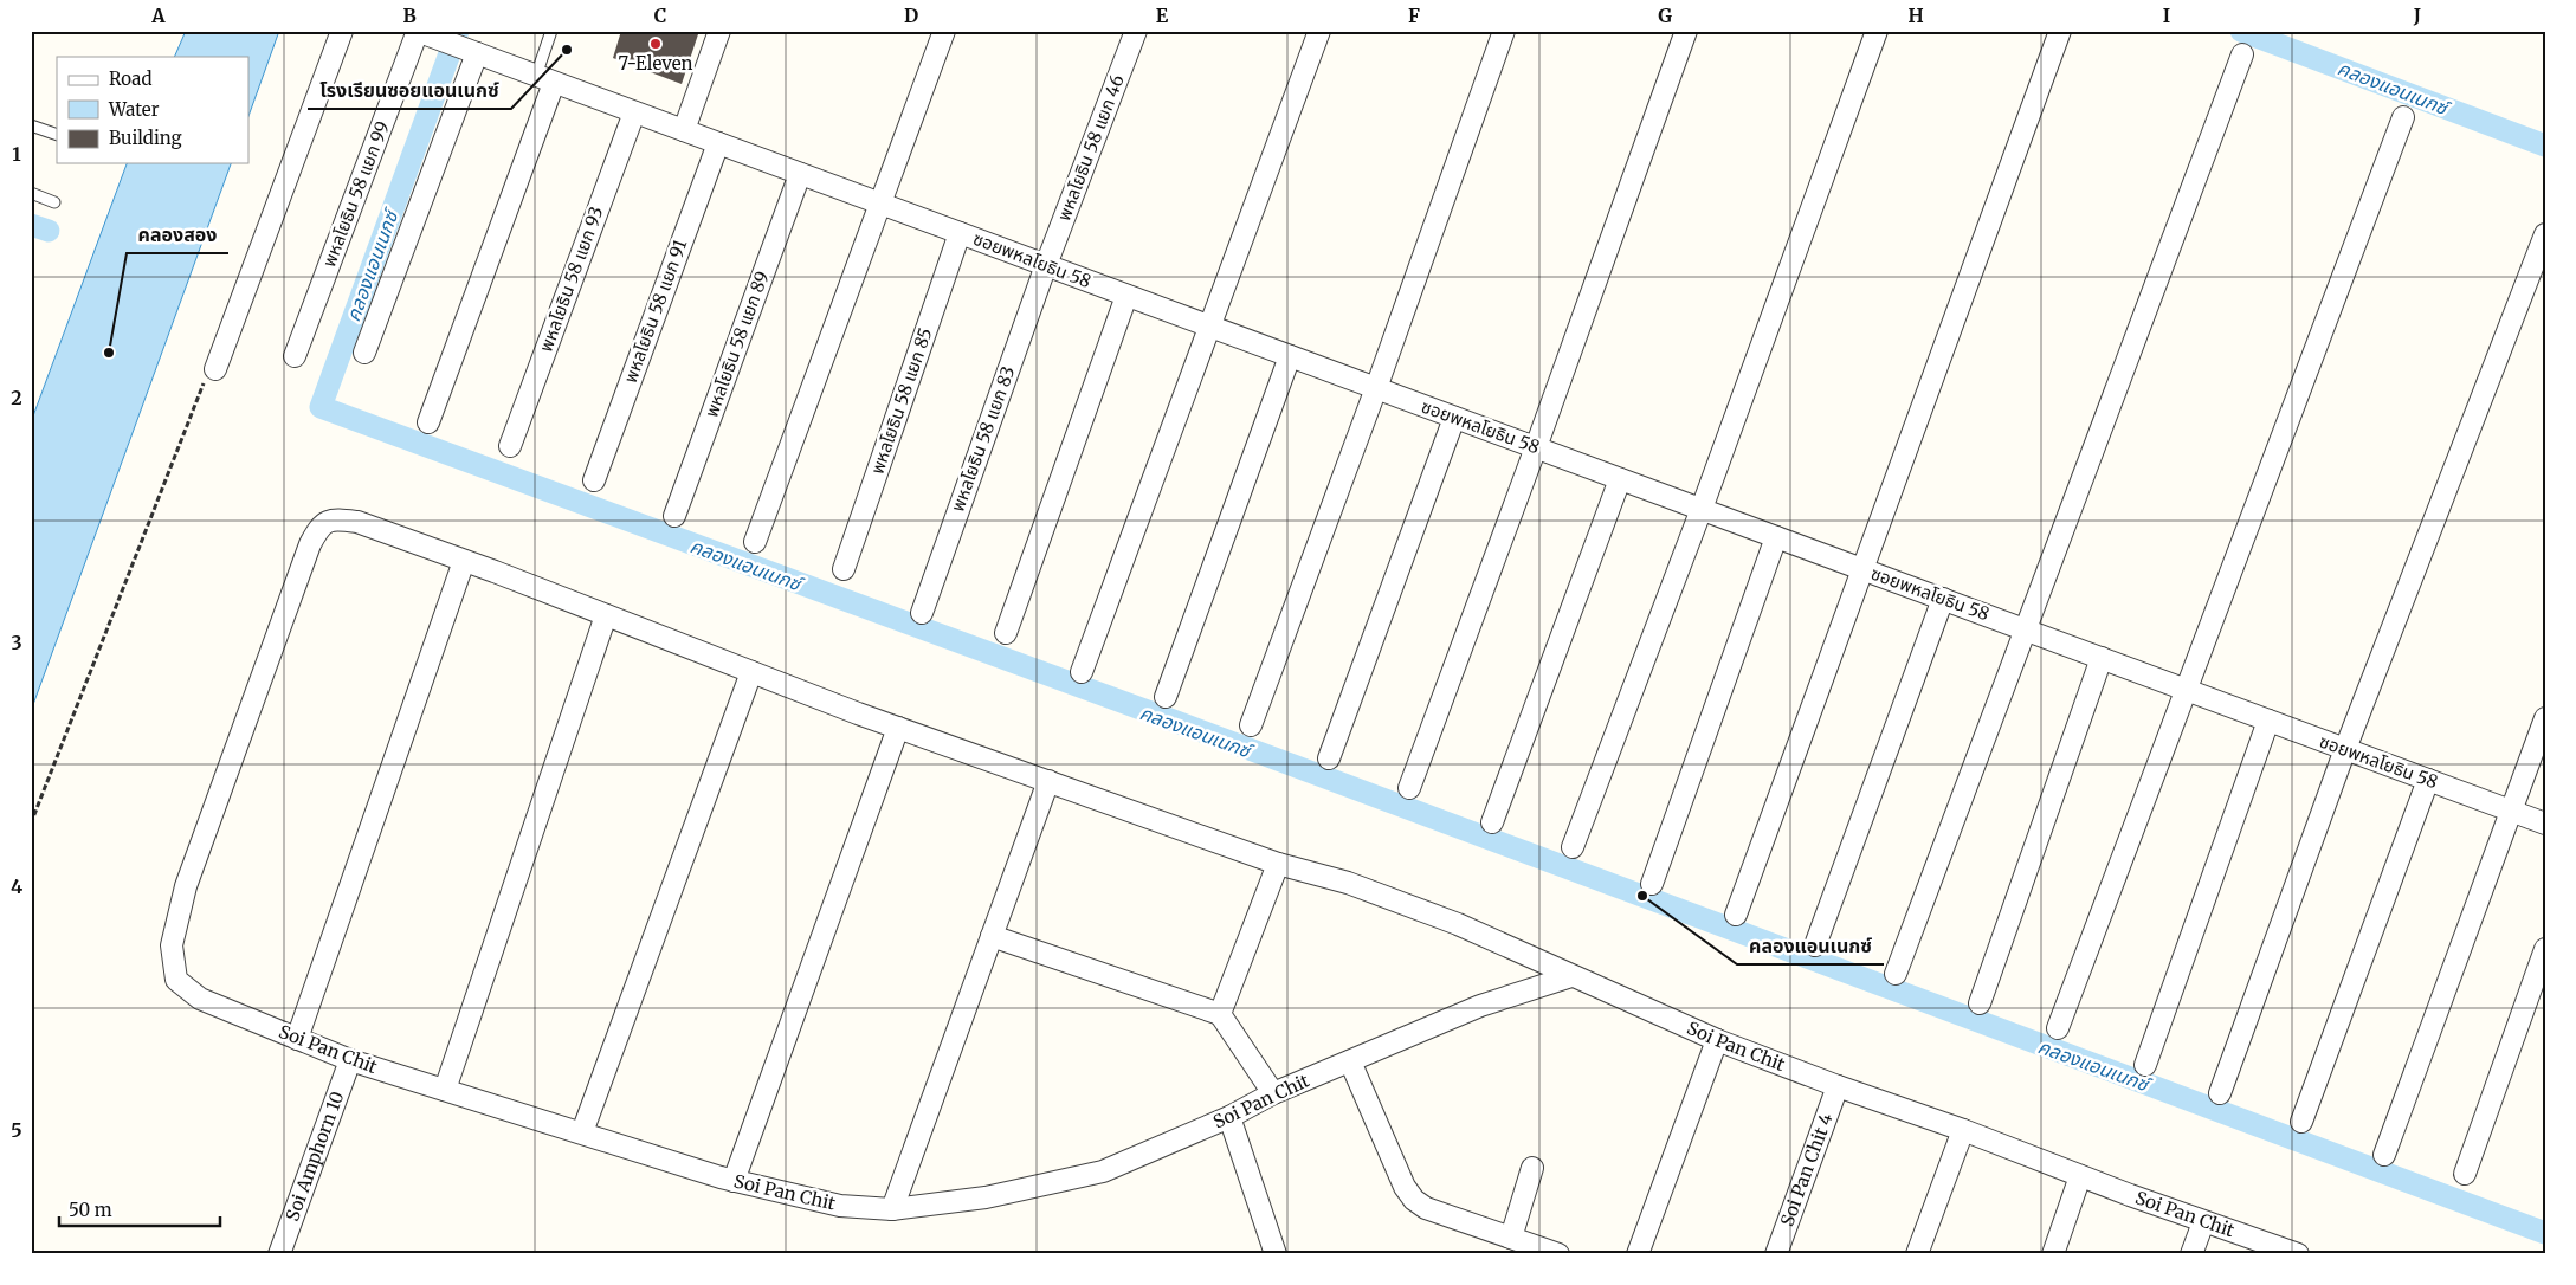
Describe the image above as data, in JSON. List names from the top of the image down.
{
  "streets": {
    "street": [
      "พหลโยธิน 58 แยก 46",
      "พหลโยธิน 58 แยก 99",
      "ซอยพหลโยธิน 58",
      "พหลโยธิน 58 แยก 93",
      "พหลโยธิน 58 แยก 91",
      "พหลโยธิน 58 แยก 89",
      "พหลโยธิน 58 แยก 85",
      "พหลโยธิน 58 แยก 83",
      "Soi Pan Chit",
      "Soi Amphorn 10",
      "Soi Pan Chit 4"
    ]
  },
  "crossings": [
    ["พหลโยธิน 58 แยก 46", "ซอยพหลโยธิน 58"],
    ["พหลโยธิน 58 แยก 46", "พหลโยธิน 58 แยก 83"],
    ["พหลโยธิน 58 แยก 99", "ซอยพหลโยธิน 58"],
    ["ซอยพหลโยธิน 58", "พหลโยธิน 58 แยก 93"],
    ["ซอยพหลโยธิน 58", "พหลโยธิน 58 แยก 91"],
    ["ซอยพหลโยธิน 58", "พหลโยธิน 58 แยก 89"],
    ["ซอยพหลโยธิน 58", "พหลโยธิน 58 แยก 85"],
    ["ซอยพหลโยธิน 58", "พหลโยธิน 58 แยก 83"],
    ["Soi Pan Chit", "Soi Amphorn 10"],
    ["Soi Pan Chit", "Soi Pan Chit 4"]
  ],
  "water": ["คลองแอนเนกซ์"],
  "places": [
    "7-Eleven",
    "โรงเรียนซอยแอนเนกซ์",
    "คลองสอง",
    "คลองแอนเนกซ์"
  ],
  "legend": ["Road", "Water", "Building"],
  "scale_bar": "50 m",
  "grid": {
    "columns": [
      "A",
      "B",
      "C",
      "D",
      "E",
      "F",
      "G",
      "H",
      "I",
      "J"
    ],
    "rows": [
      "1",
      "2",
      "3",
      "4",
      "5"
    ]
  }
}
